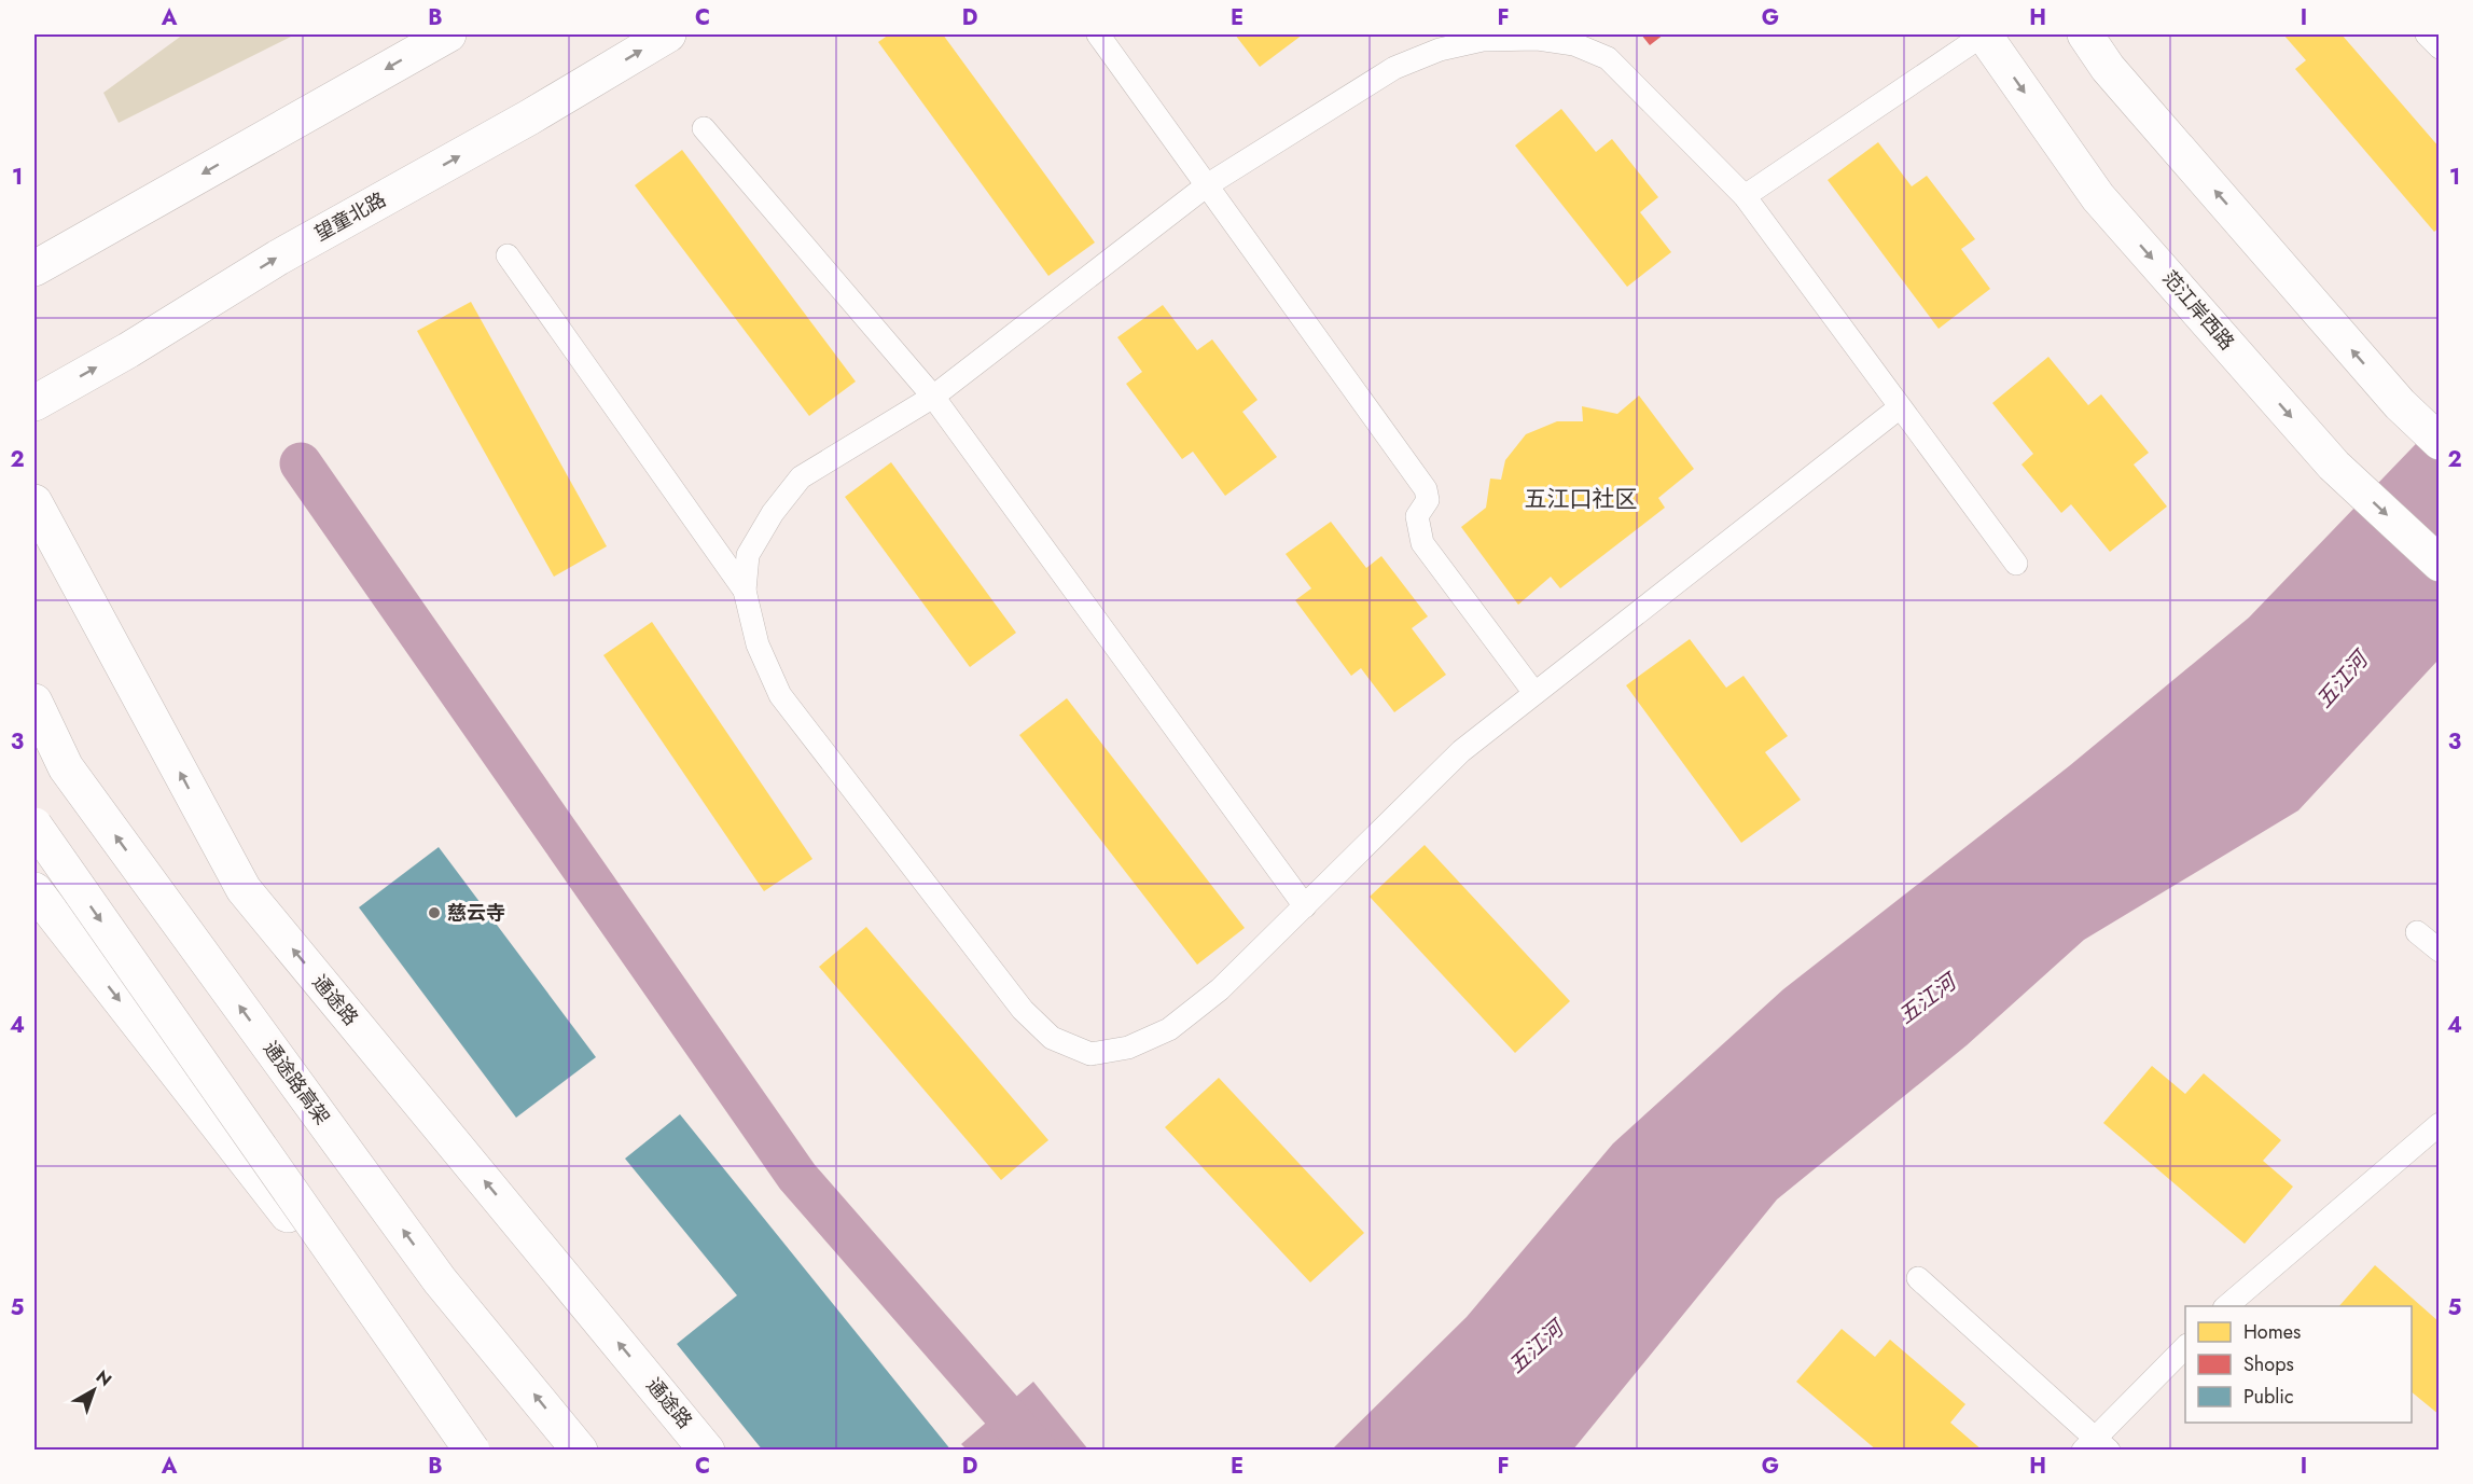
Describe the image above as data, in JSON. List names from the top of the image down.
{
  "streets": {
    "main road": [
      "望童北路",
      "范江岸西路",
      "通途路",
      "通途路高架"
    ]
  },
  "districts": ["五江口社区"],
  "water": ["五江河"],
  "places": ["慈云寺"],
  "legend": ["Homes", "Shops", "Public"],
  "north": "top right",
  "grid": {
    "columns": [
      "A",
      "B",
      "C",
      "D",
      "E",
      "F",
      "G",
      "H",
      "I"
    ],
    "rows": [
      "1",
      "2",
      "3",
      "4",
      "5"
    ]
  }
}
